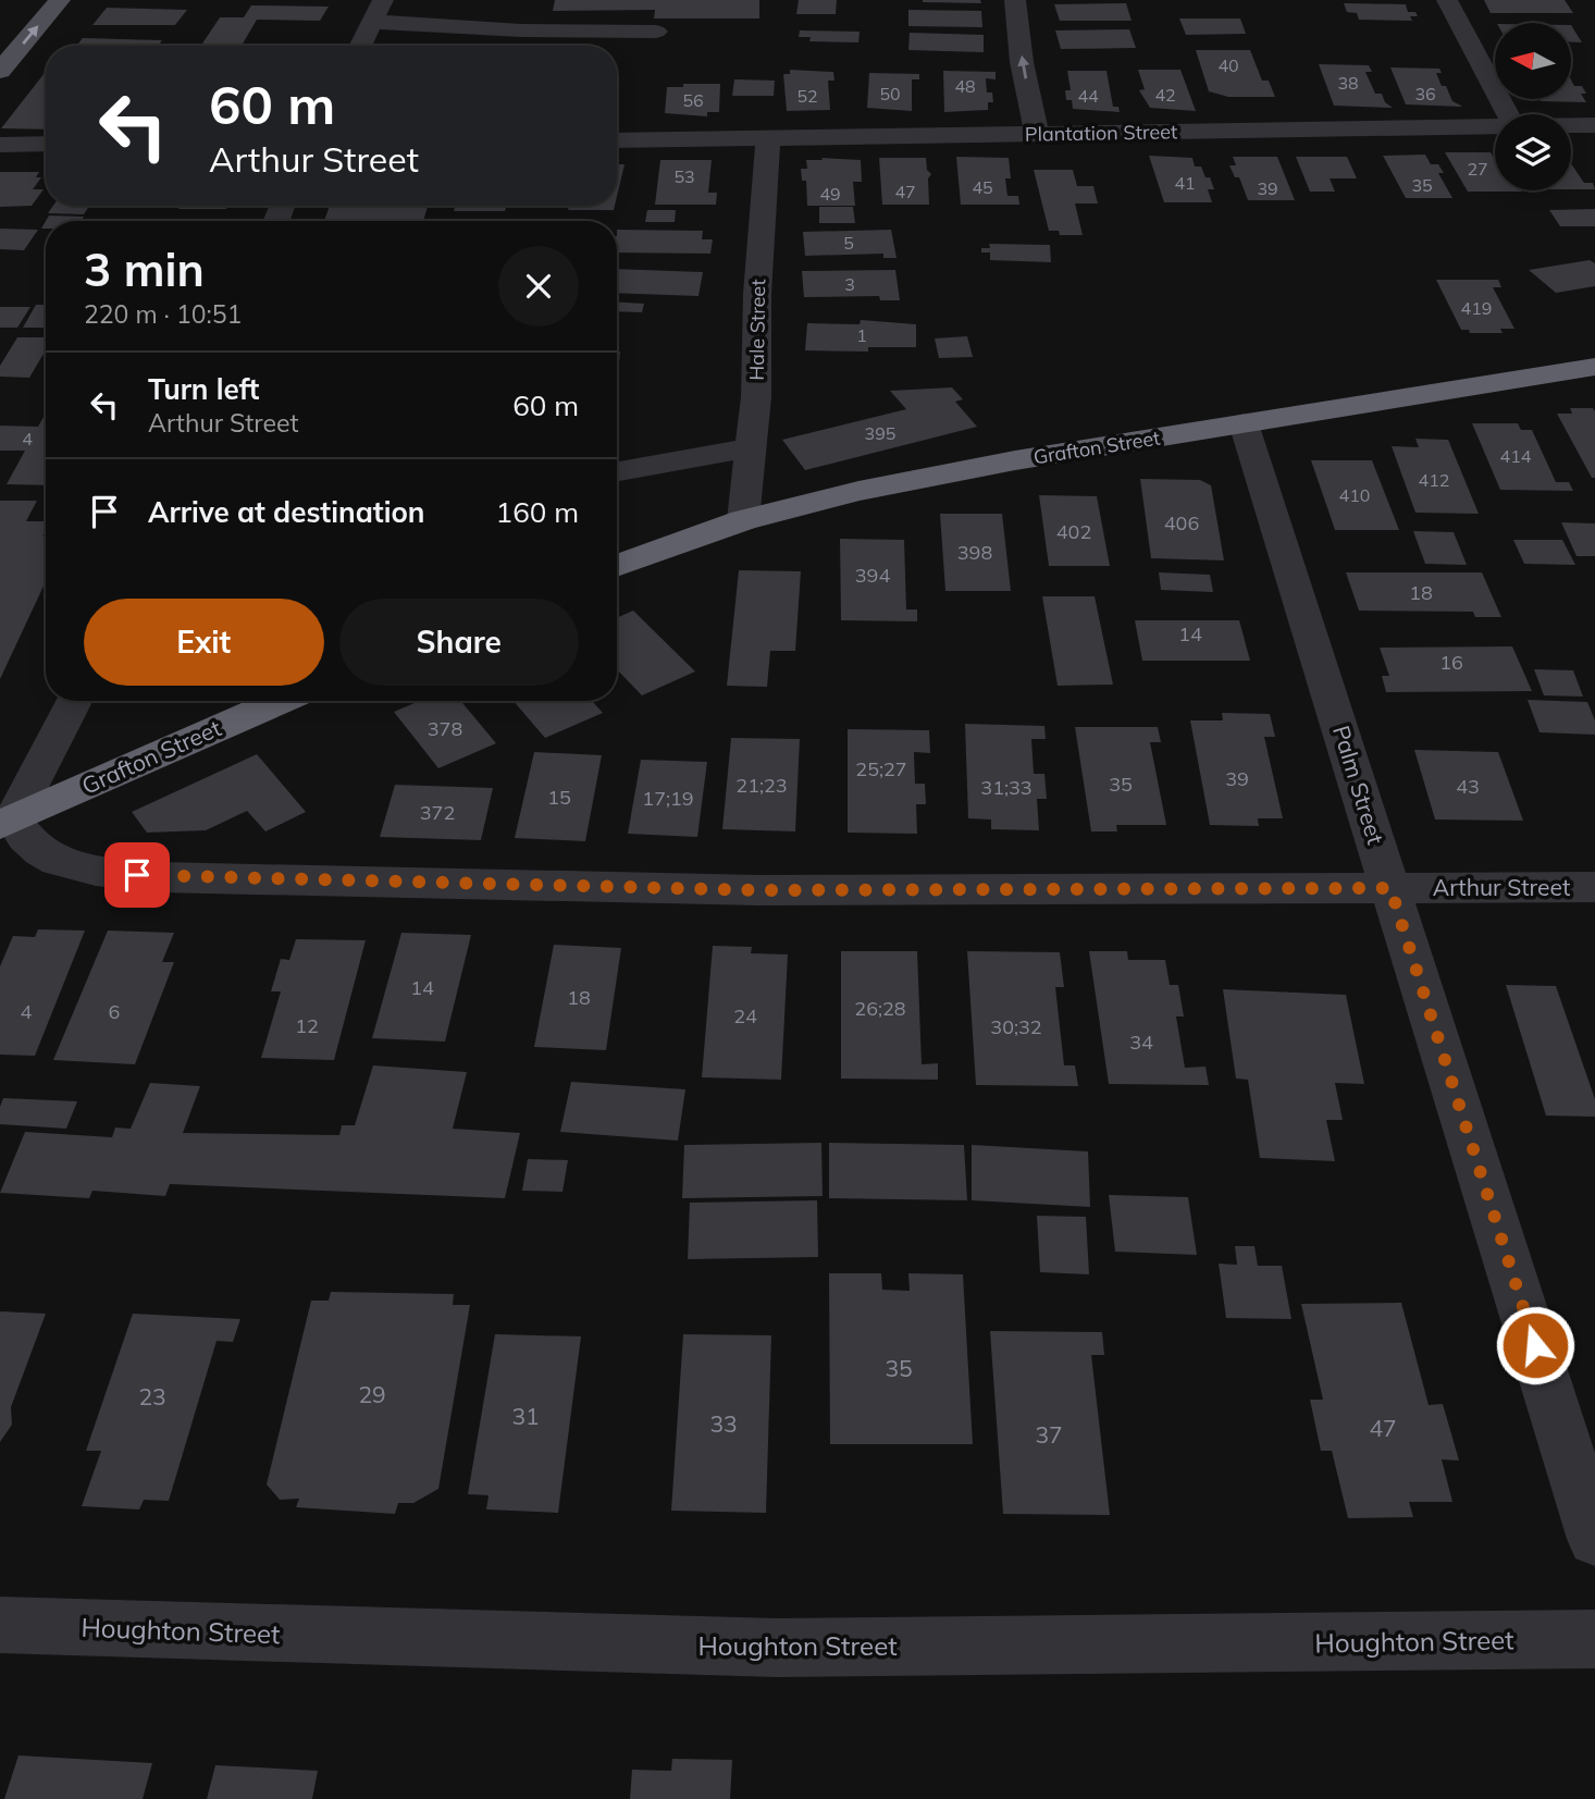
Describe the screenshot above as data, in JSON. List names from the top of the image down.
{
  "streets": {
    "highway": ["Grafton Street"],
    "street": [
      "Plantation Street",
      "Hale Street",
      "Palm Street",
      "Arthur Street",
      "Houghton Street"
    ]
  },
  "crossings": [
    ["Plantation Street", "Hale Street"],
    ["Hale Street", "Grafton Street"],
    ["Grafton Street", "Palm Street"],
    ["Grafton Street", "Arthur Street"],
    ["Palm Street", "Arthur Street"]
  ],
  "house_numbers": [
    "40",
    "38",
    "48",
    "50",
    "36",
    "42",
    "52",
    "44",
    "56",
    "27",
    "53",
    "41",
    "35",
    "45",
    "39",
    "47",
    "49",
    "5",
    "3",
    "419",
    "1",
    "395",
    "4",
    "414",
    "412",
    "410",
    "406",
    "402",
    "398",
    "394",
    "18",
    "14",
    "16",
    "378",
    "25;27",
    "39",
    "35",
    "21;23",
    "43",
    "31;33",
    "15",
    "17;19",
    "372",
    "14",
    "18",
    "26;28",
    "4",
    "6",
    "24",
    "12",
    "30;32",
    "34",
    "35",
    "29",
    "23",
    "31",
    "33",
    "47",
    "37"
  ],
  "north": "left",
  "page": {
    "turn": ["60 m", "Arthur Street"],
    "heading": ["3 min", "220 m · 10:51"],
    "list": [
      {
        "name": "Turn left",
        "note": "Arthur Street",
        "value": "60 m"
      },
      {
        "name": "Arrive at destination",
        "value": "160 m"
      }
    ],
    "buttons": ["Exit", "Share"]
  }
}
